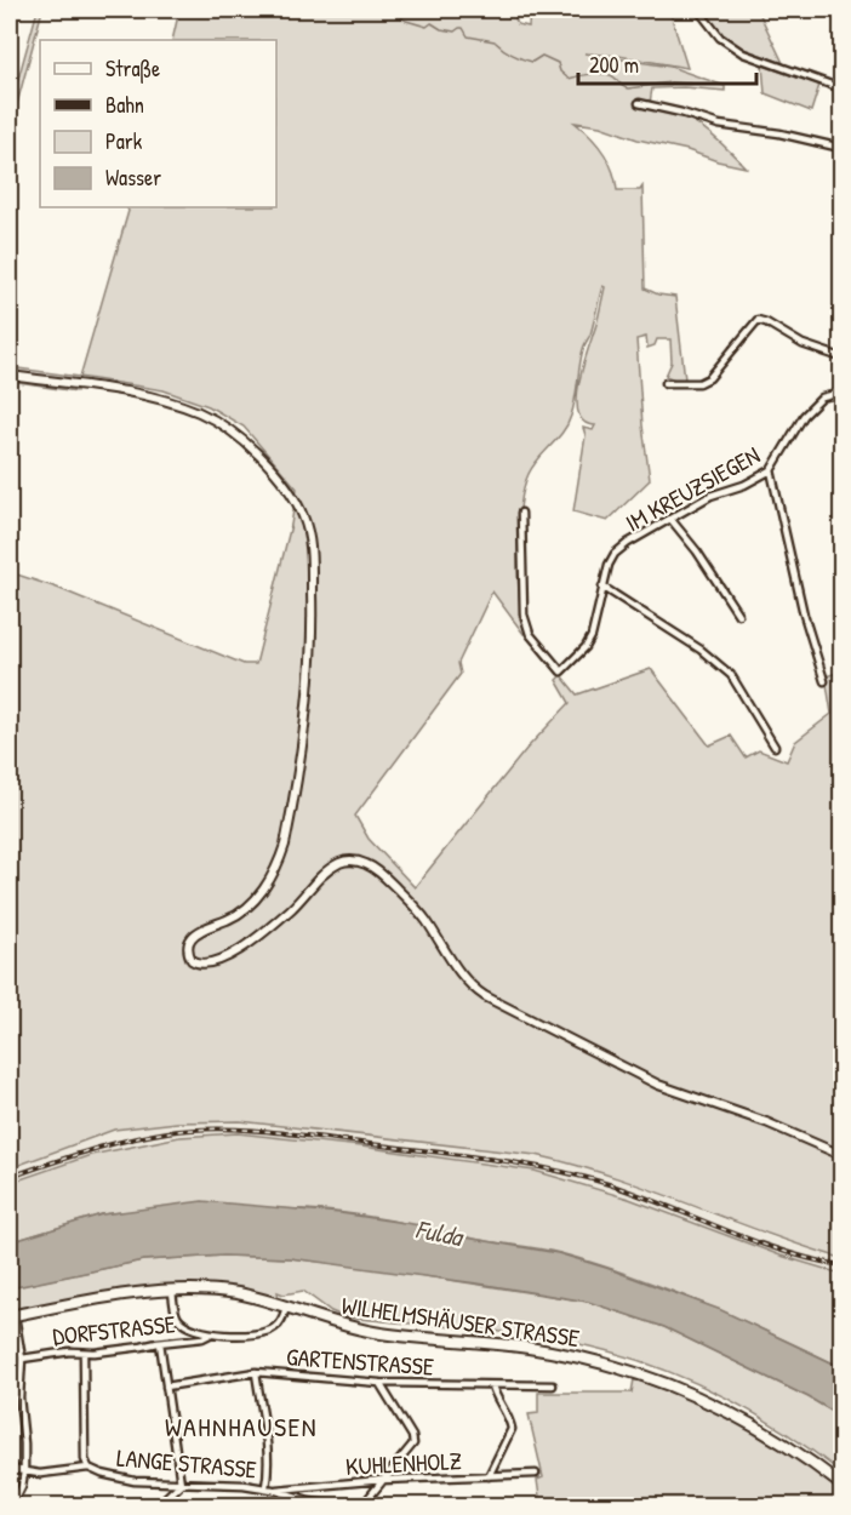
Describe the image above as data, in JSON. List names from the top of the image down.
{
  "streets": {
    "main road": ["WILHELMSHÄUSER STRASSE"],
    "street": [
      "IM KREUZSIEGEN",
      "DORFSTRASSE",
      "GARTENSTRASSE",
      "LANGE STRASSE",
      "KUHLENHOLZ"
    ]
  },
  "crossings": [
    ["WILHELMSHÄUSER STRASSE", "DORFSTRASSE"],
    ["LANGE STRASSE", "KUHLENHOLZ"]
  ],
  "districts": ["WAHNHAUSEN"],
  "water": ["Fulda"],
  "legend": [
    "Straße",
    "Bahn",
    "Park",
    "Wasser"
  ],
  "scale_bar": "200 m"
}
